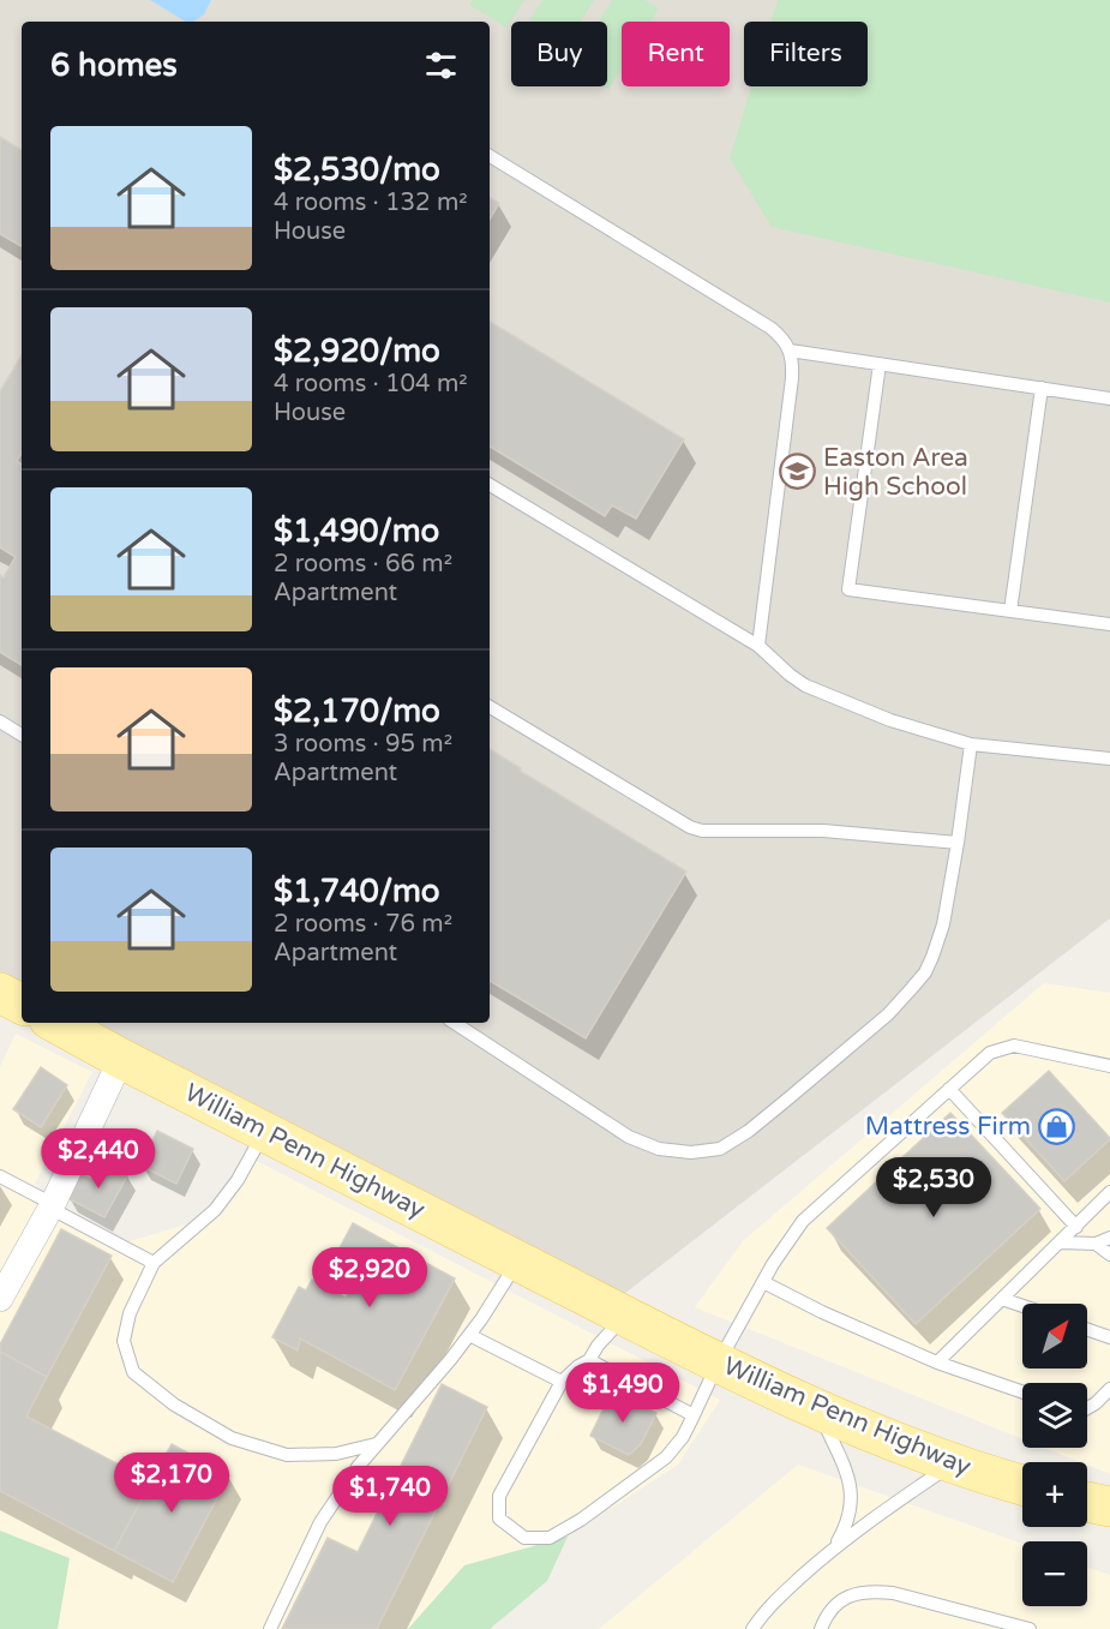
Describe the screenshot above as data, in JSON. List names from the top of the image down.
{
  "streets": {
    "main road": ["William Penn Highway"]
  },
  "places": {
    "school or university": ["Easton Area High School"],
    "shop": ["Mattress Firm"]
  },
  "north": "top right",
  "page": {
    "chip": ["Buy", "Rent", "Filters"],
    "heading": "6 homes",
    "list": [
      {
        "name": "$2,530/mo",
        "note": "4 rooms · 132 m² · House"
      },
      {
        "name": "$2,920/mo",
        "note": "4 rooms · 104 m² · House"
      },
      {
        "name": "$1,490/mo",
        "note": "2 rooms · 66 m² · Apartment"
      },
      {
        "name": "$2,170/mo",
        "note": "3 rooms · 95 m² · Apartment"
      },
      {
        "name": "$1,740/mo",
        "note": "2 rooms · 76 m² · Apartment"
      }
    ],
    "price": [
      "$2,440",
      "$2,530",
      "$2,920",
      "$1,490",
      "$2,170",
      "$1,740"
    ],
    "map_buttons": ["+", "−"]
  }
}
